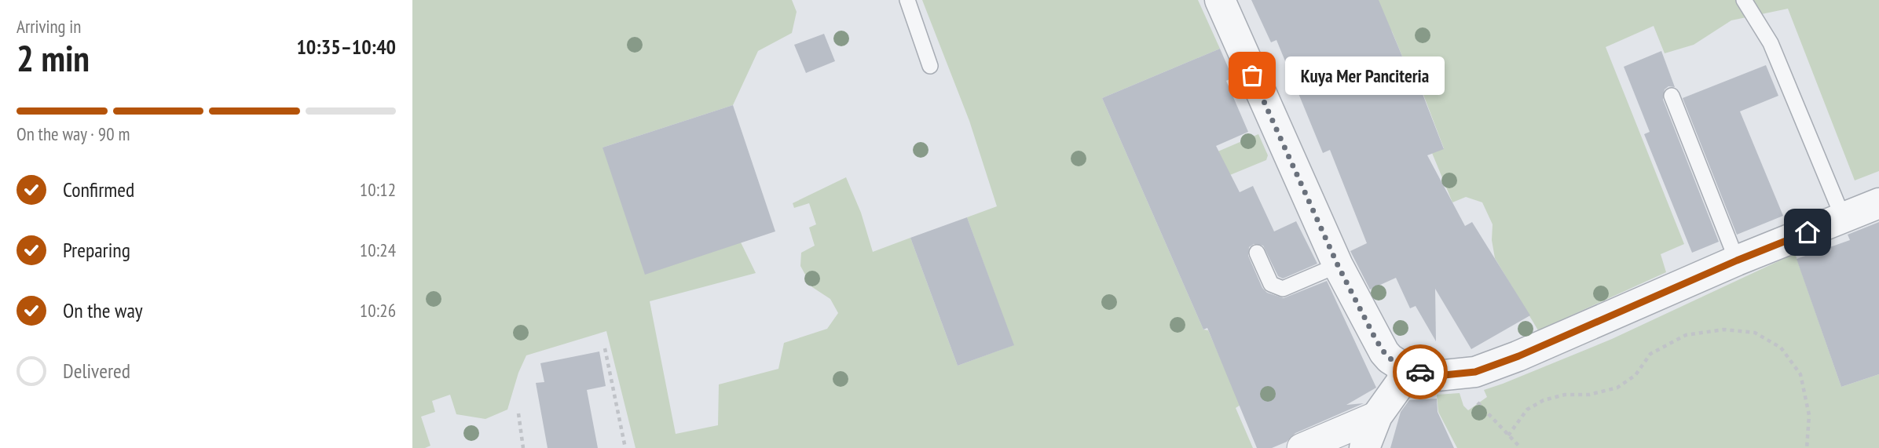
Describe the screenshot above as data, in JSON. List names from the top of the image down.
{
  "places": ["Kuya Mer Panciteria"],
  "page": {
    "heading": ["2 min", "Arriving in", "10:35–10:40"],
    "bubble": "Kuya Mer Panciteria",
    "bar": "On the way · 90 m",
    "list": [
      ["Confirmed", "10:12"],
      ["Preparing", "10:24"],
      ["On the way", "10:26"],
      "Delivered"
    ]
  }
}
